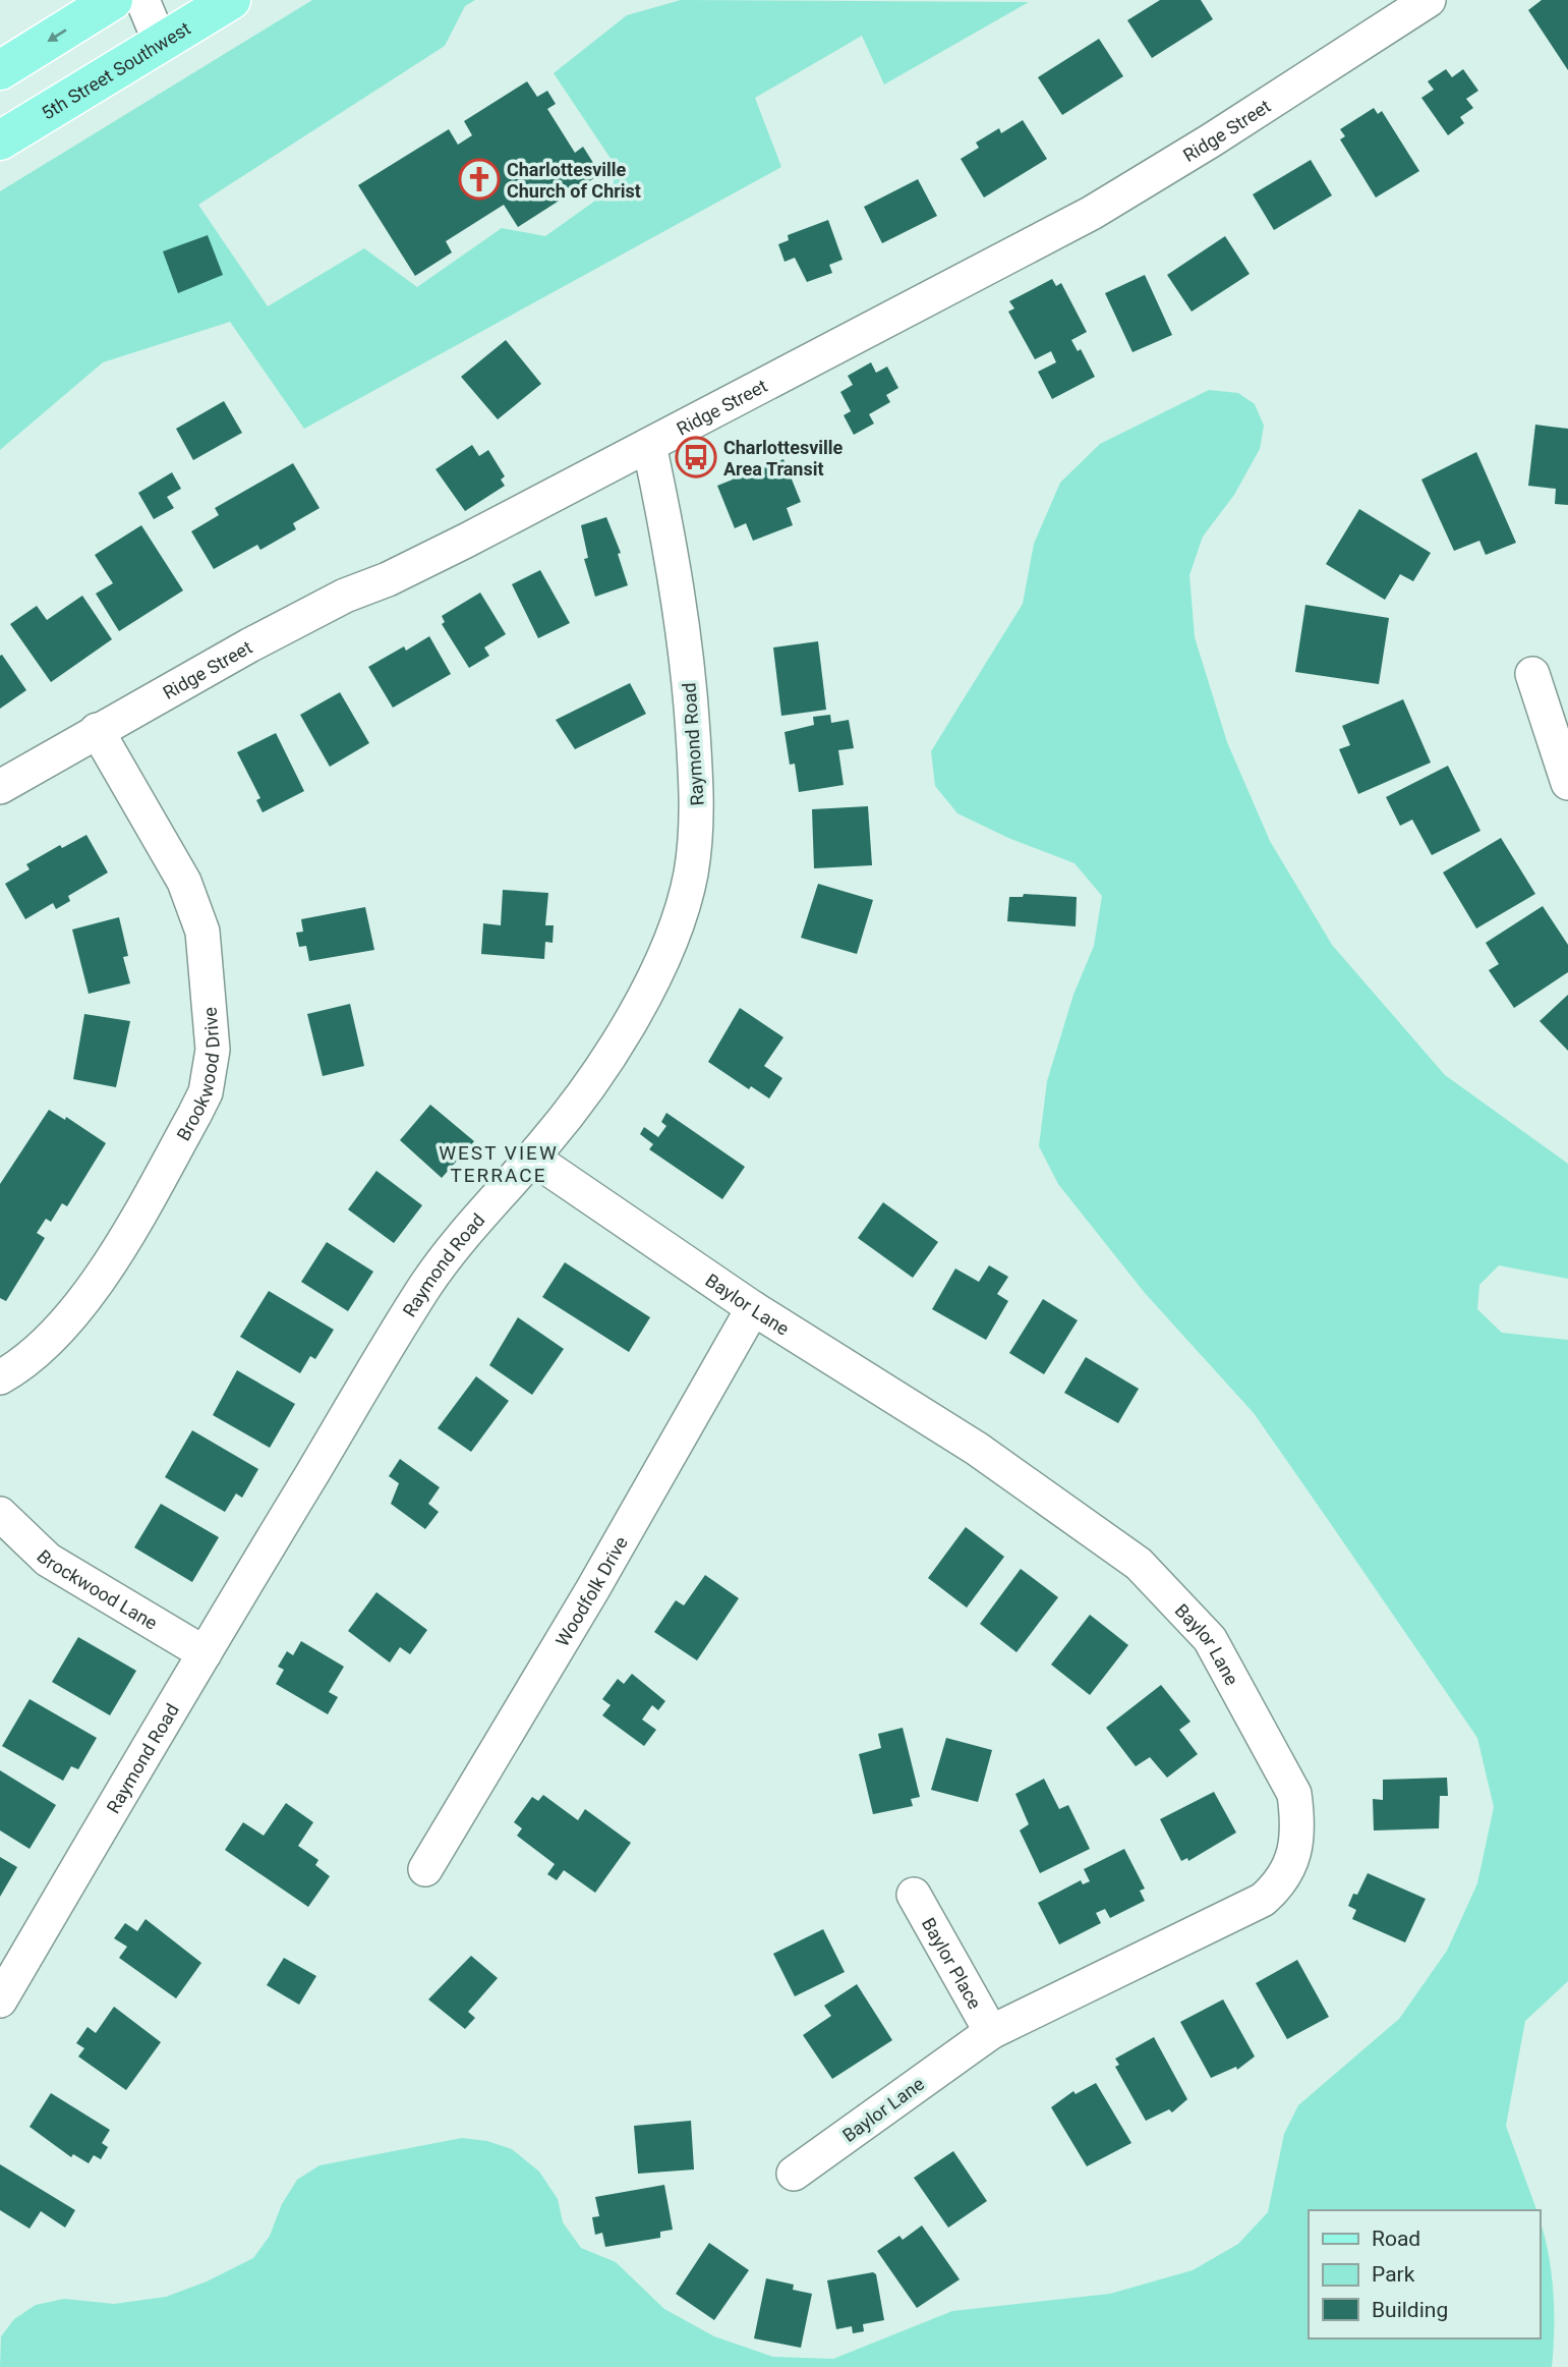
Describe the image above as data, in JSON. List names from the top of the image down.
{
  "streets": {
    "main road": ["5th Street Southwest"],
    "street": [
      "Ridge Street",
      "Raymond Road",
      "Brookwood Drive",
      "Baylor Lane",
      "Brockwood Lane",
      "Woodfolk Drive",
      "Baylor Place"
    ]
  },
  "crossings": [
    ["Ridge Street", "Raymond Road"],
    ["Ridge Street", "Brookwood Drive"],
    ["Raymond Road", "Baylor Lane"],
    ["Raymond Road", "Brockwood Lane"],
    ["Baylor Lane", "Woodfolk Drive"],
    ["Baylor Lane", "Baylor Place"]
  ],
  "districts": ["WEST VIEW TERRACE"],
  "places": {
    "church": ["Charlottesville Church of Christ"],
    "bus stop": ["Charlottesville Area Transit"]
  },
  "legend": ["Road", "Park", "Building"]
}
